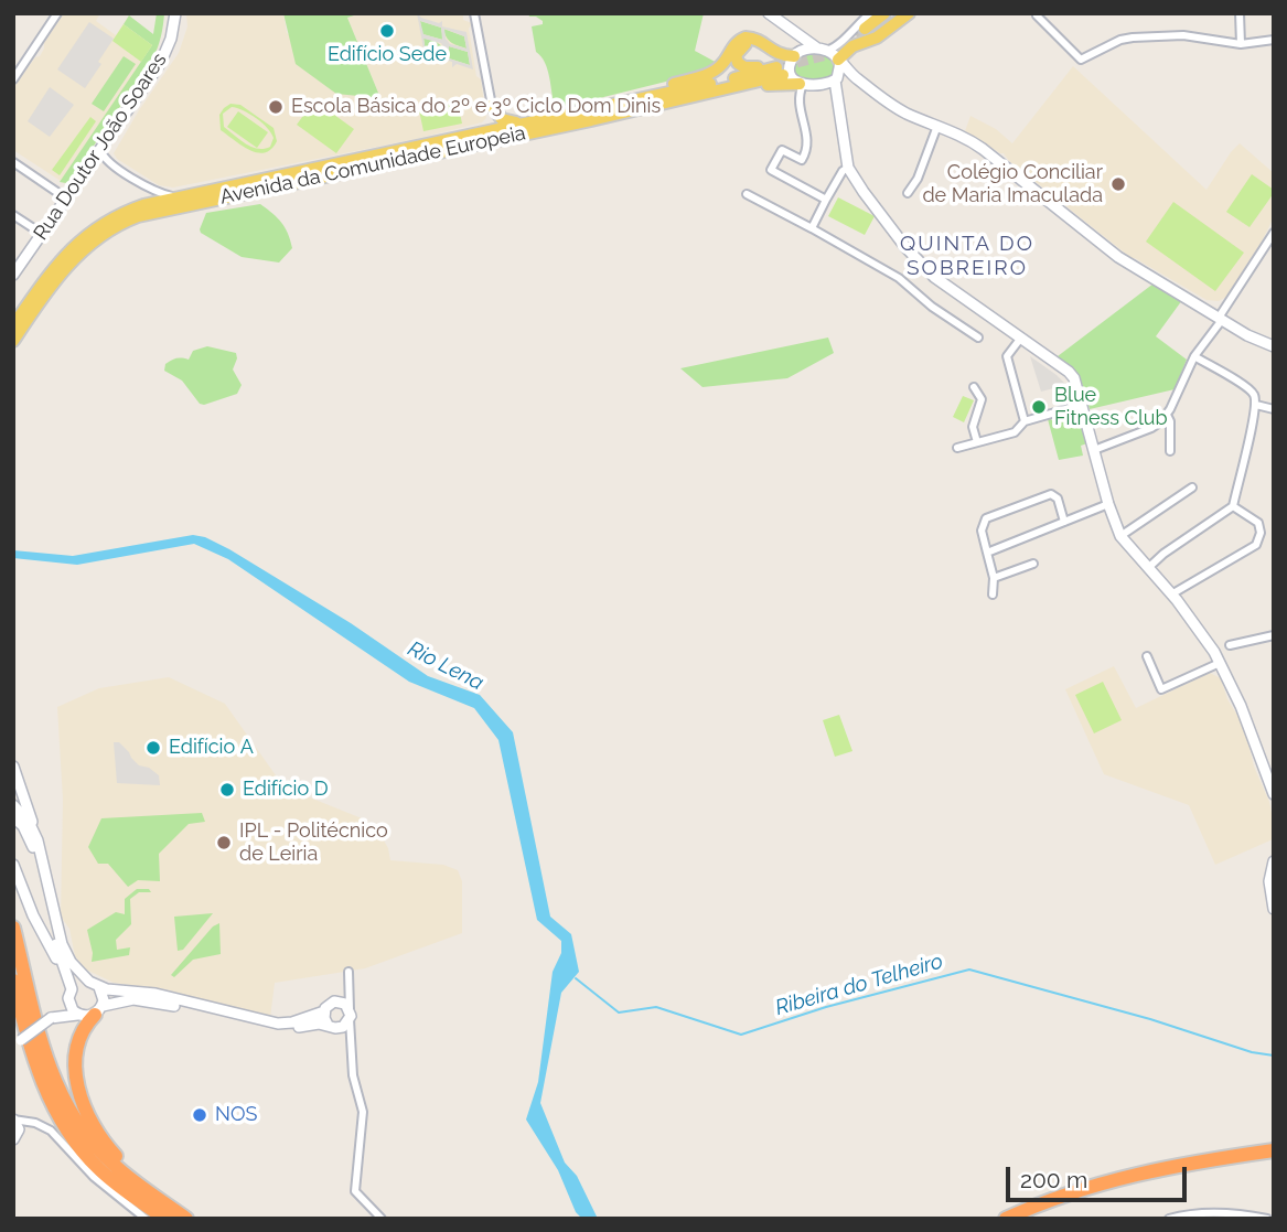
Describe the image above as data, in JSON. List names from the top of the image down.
{
  "streets": {
    "main road": ["Rua Doutor João Soares", "Avenida da Comunidade Europeia"]
  },
  "districts": ["QUINTA DO SOBREIRO"],
  "water": ["Rio Lena", "Ribeira do Telheiro"],
  "places": [
    "Edifício Sede",
    "Escola Básica do 2º e 3º Ciclo Dom Dinis",
    "Colégio Conciliar de Maria Imaculada",
    "Blue Fitness Club",
    "Edifício A",
    "Edifício D",
    "IPL - Politécnico de Leiria",
    "NOS"
  ],
  "scale_bar": "200 m"
}
